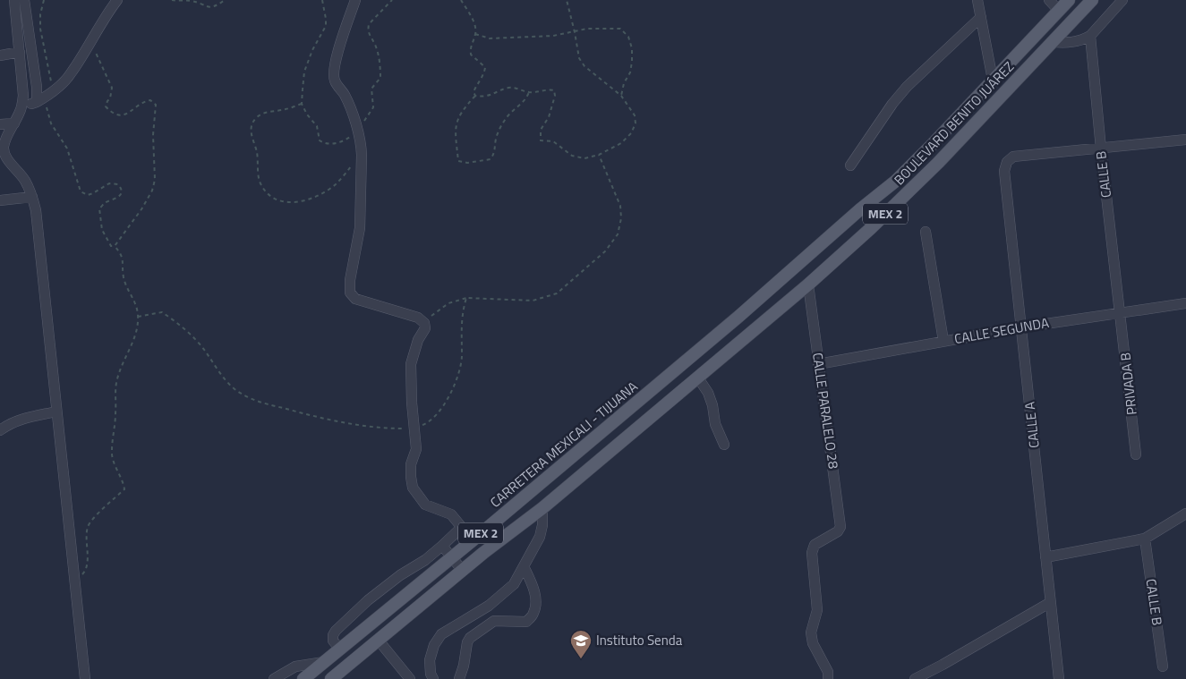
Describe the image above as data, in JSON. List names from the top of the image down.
{
  "streets": {
    "main road": ["BOULEVARD BENITO JUÁREZ", "MEX 2", "CARRETERA MEXICALI - TIJUANA"],
    "street": [
      "CALLE B",
      "CALLE SEGUNDA",
      "PRIVADA B",
      "CALLE PARALELO 28",
      "CALLE A"
    ]
  },
  "crossings": [
    ["BOULEVARD BENITO JUÁREZ", "MEX 2"],
    ["BOULEVARD BENITO JUÁREZ", "CALLE PARALELO 28"],
    ["BOULEVARD BENITO JUÁREZ", "CARRETERA MEXICALI - TIJUANA"],
    ["CALLE B", "CALLE SEGUNDA"],
    ["CALLE B", "PRIVADA B"],
    ["CALLE B", "CALLE A"],
    ["CALLE SEGUNDA", "PRIVADA B"],
    ["CALLE SEGUNDA", "CALLE PARALELO 28"],
    ["CALLE SEGUNDA", "CALLE A"]
  ],
  "places": {
    "school or university": ["Instituto Senda"]
  }
}
